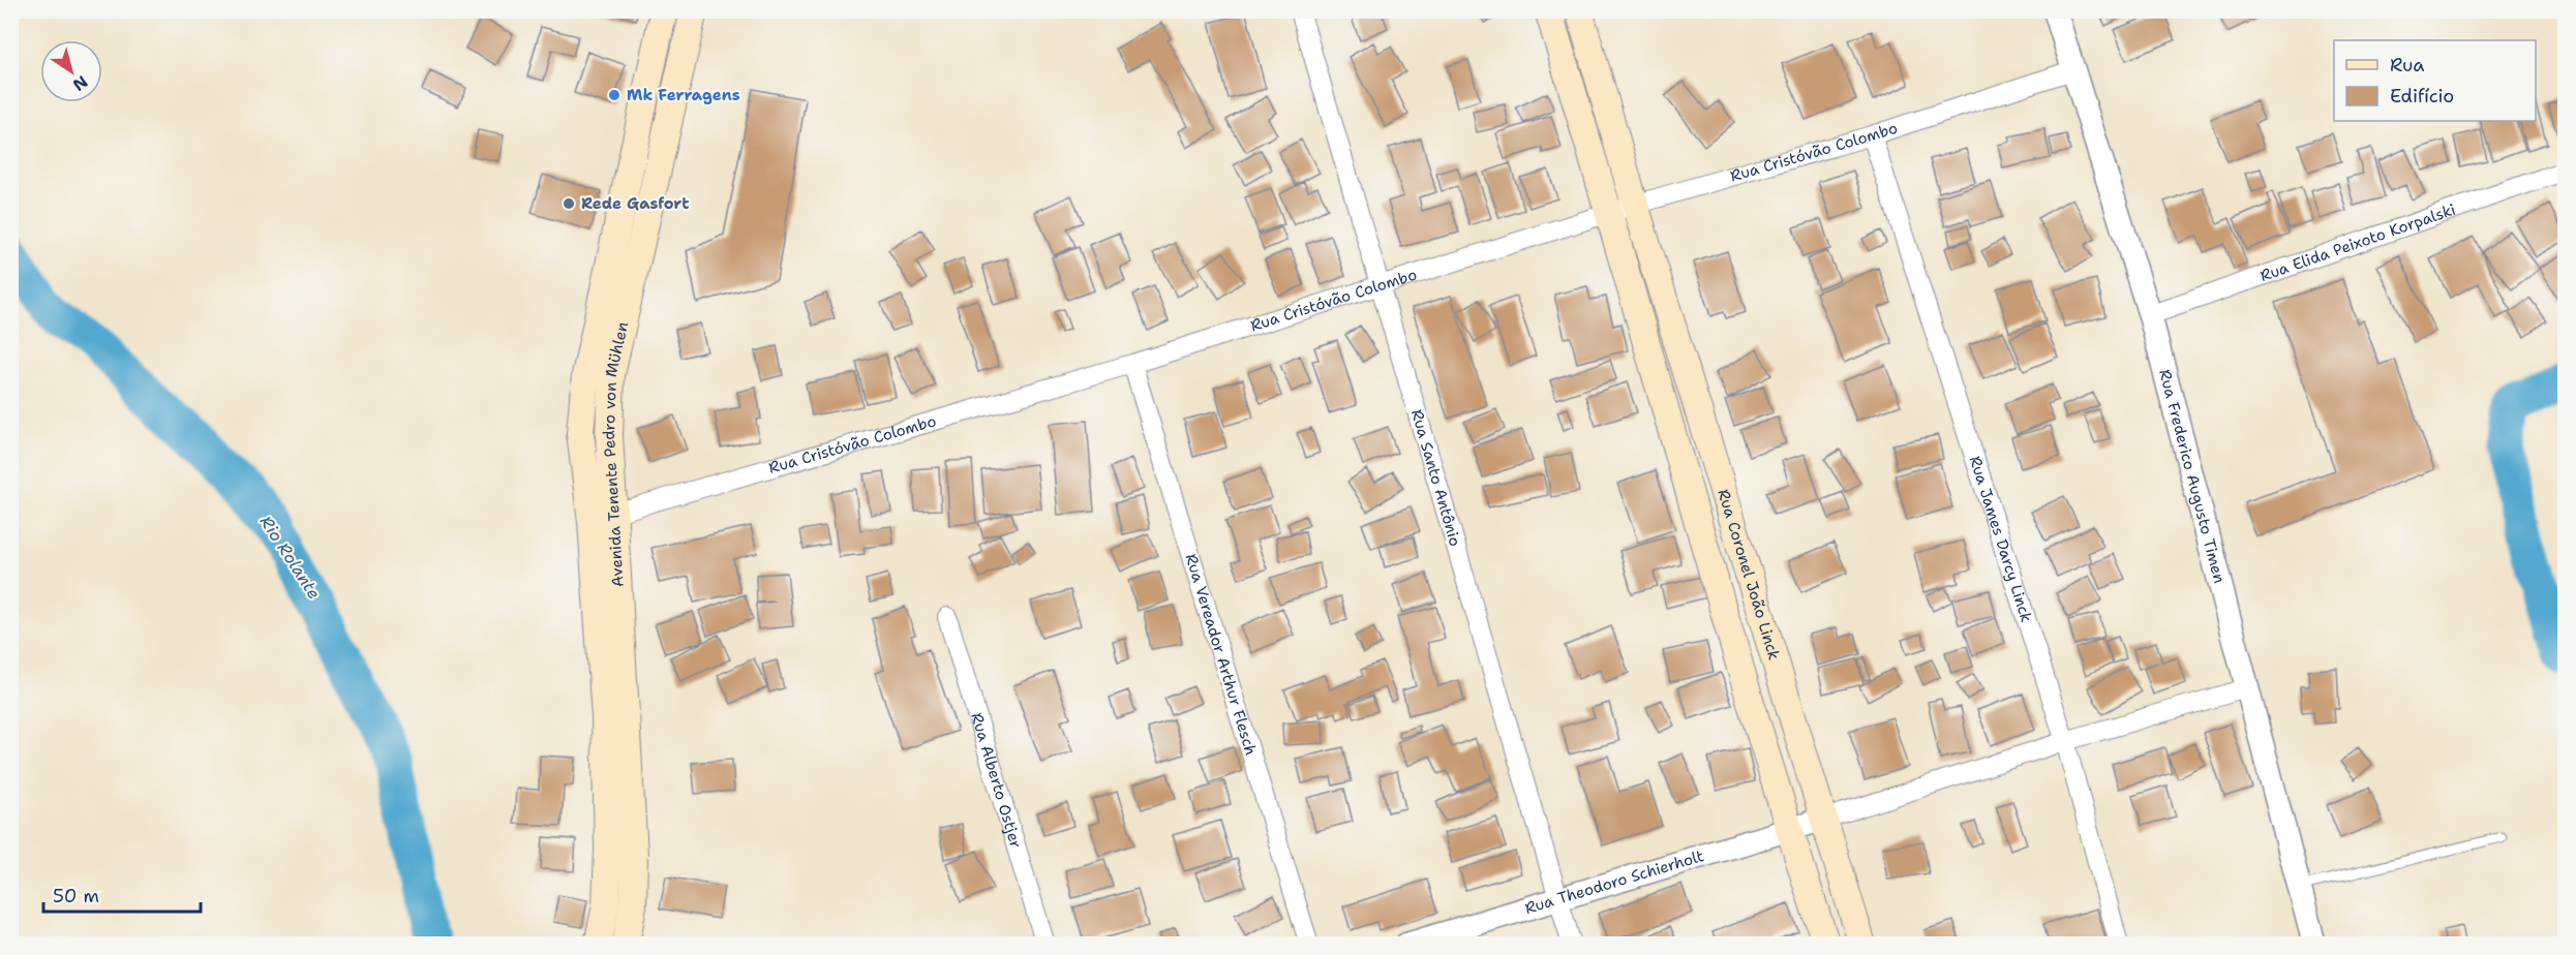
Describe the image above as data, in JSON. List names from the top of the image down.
{
  "streets": {
    "main road": ["Avenida Tenente Pedro von Mühlen", "Rua Coronel João Linck"],
    "street": [
      "Rua Cristóvão Colombo",
      "Rua Elida Peixoto Korpalski",
      "Rua Frederico Augusto Timen",
      "Rua Santo Antônio",
      "Rua James Darcy Linck",
      "Rua Vereador Arthur Flesch",
      "Rua Alberto Ostjer",
      "Rua Theodoro Schierholt"
    ]
  },
  "crossings": [
    ["Rua Cristóvão Colombo", "Avenida Tenente Pedro von Mühlen"],
    ["Rua Cristóvão Colombo", "Rua Frederico Augusto Timen"],
    ["Rua Cristóvão Colombo", "Rua Santo Antônio"],
    ["Rua Cristóvão Colombo", "Rua James Darcy Linck"],
    ["Rua Cristóvão Colombo", "Rua Coronel João Linck"],
    ["Rua Cristóvão Colombo", "Rua Vereador Arthur Flesch"],
    ["Rua Elida Peixoto Korpalski", "Rua Frederico Augusto Timen"],
    ["Rua Santo Antônio", "Rua Theodoro Schierholt"],
    ["Rua Coronel João Linck", "Rua Theodoro Schierholt"]
  ],
  "water": ["Rio Rolante"],
  "places": ["Mk Ferragens", "Rede Gasfort"],
  "legend": ["Rua", "Edifício"],
  "scale_bar": "50 m",
  "north": "bottom right"
}
